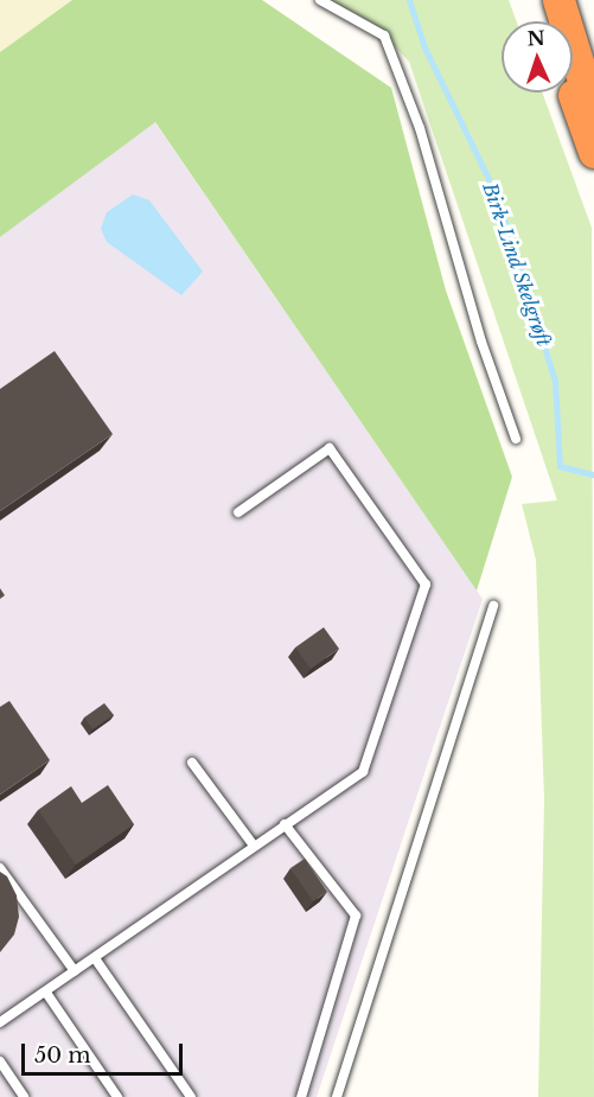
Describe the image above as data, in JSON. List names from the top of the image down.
{
  "water": ["Birk-Lind Skelgrøft"],
  "scale_bar": "50 m",
  "north": "top"
}
